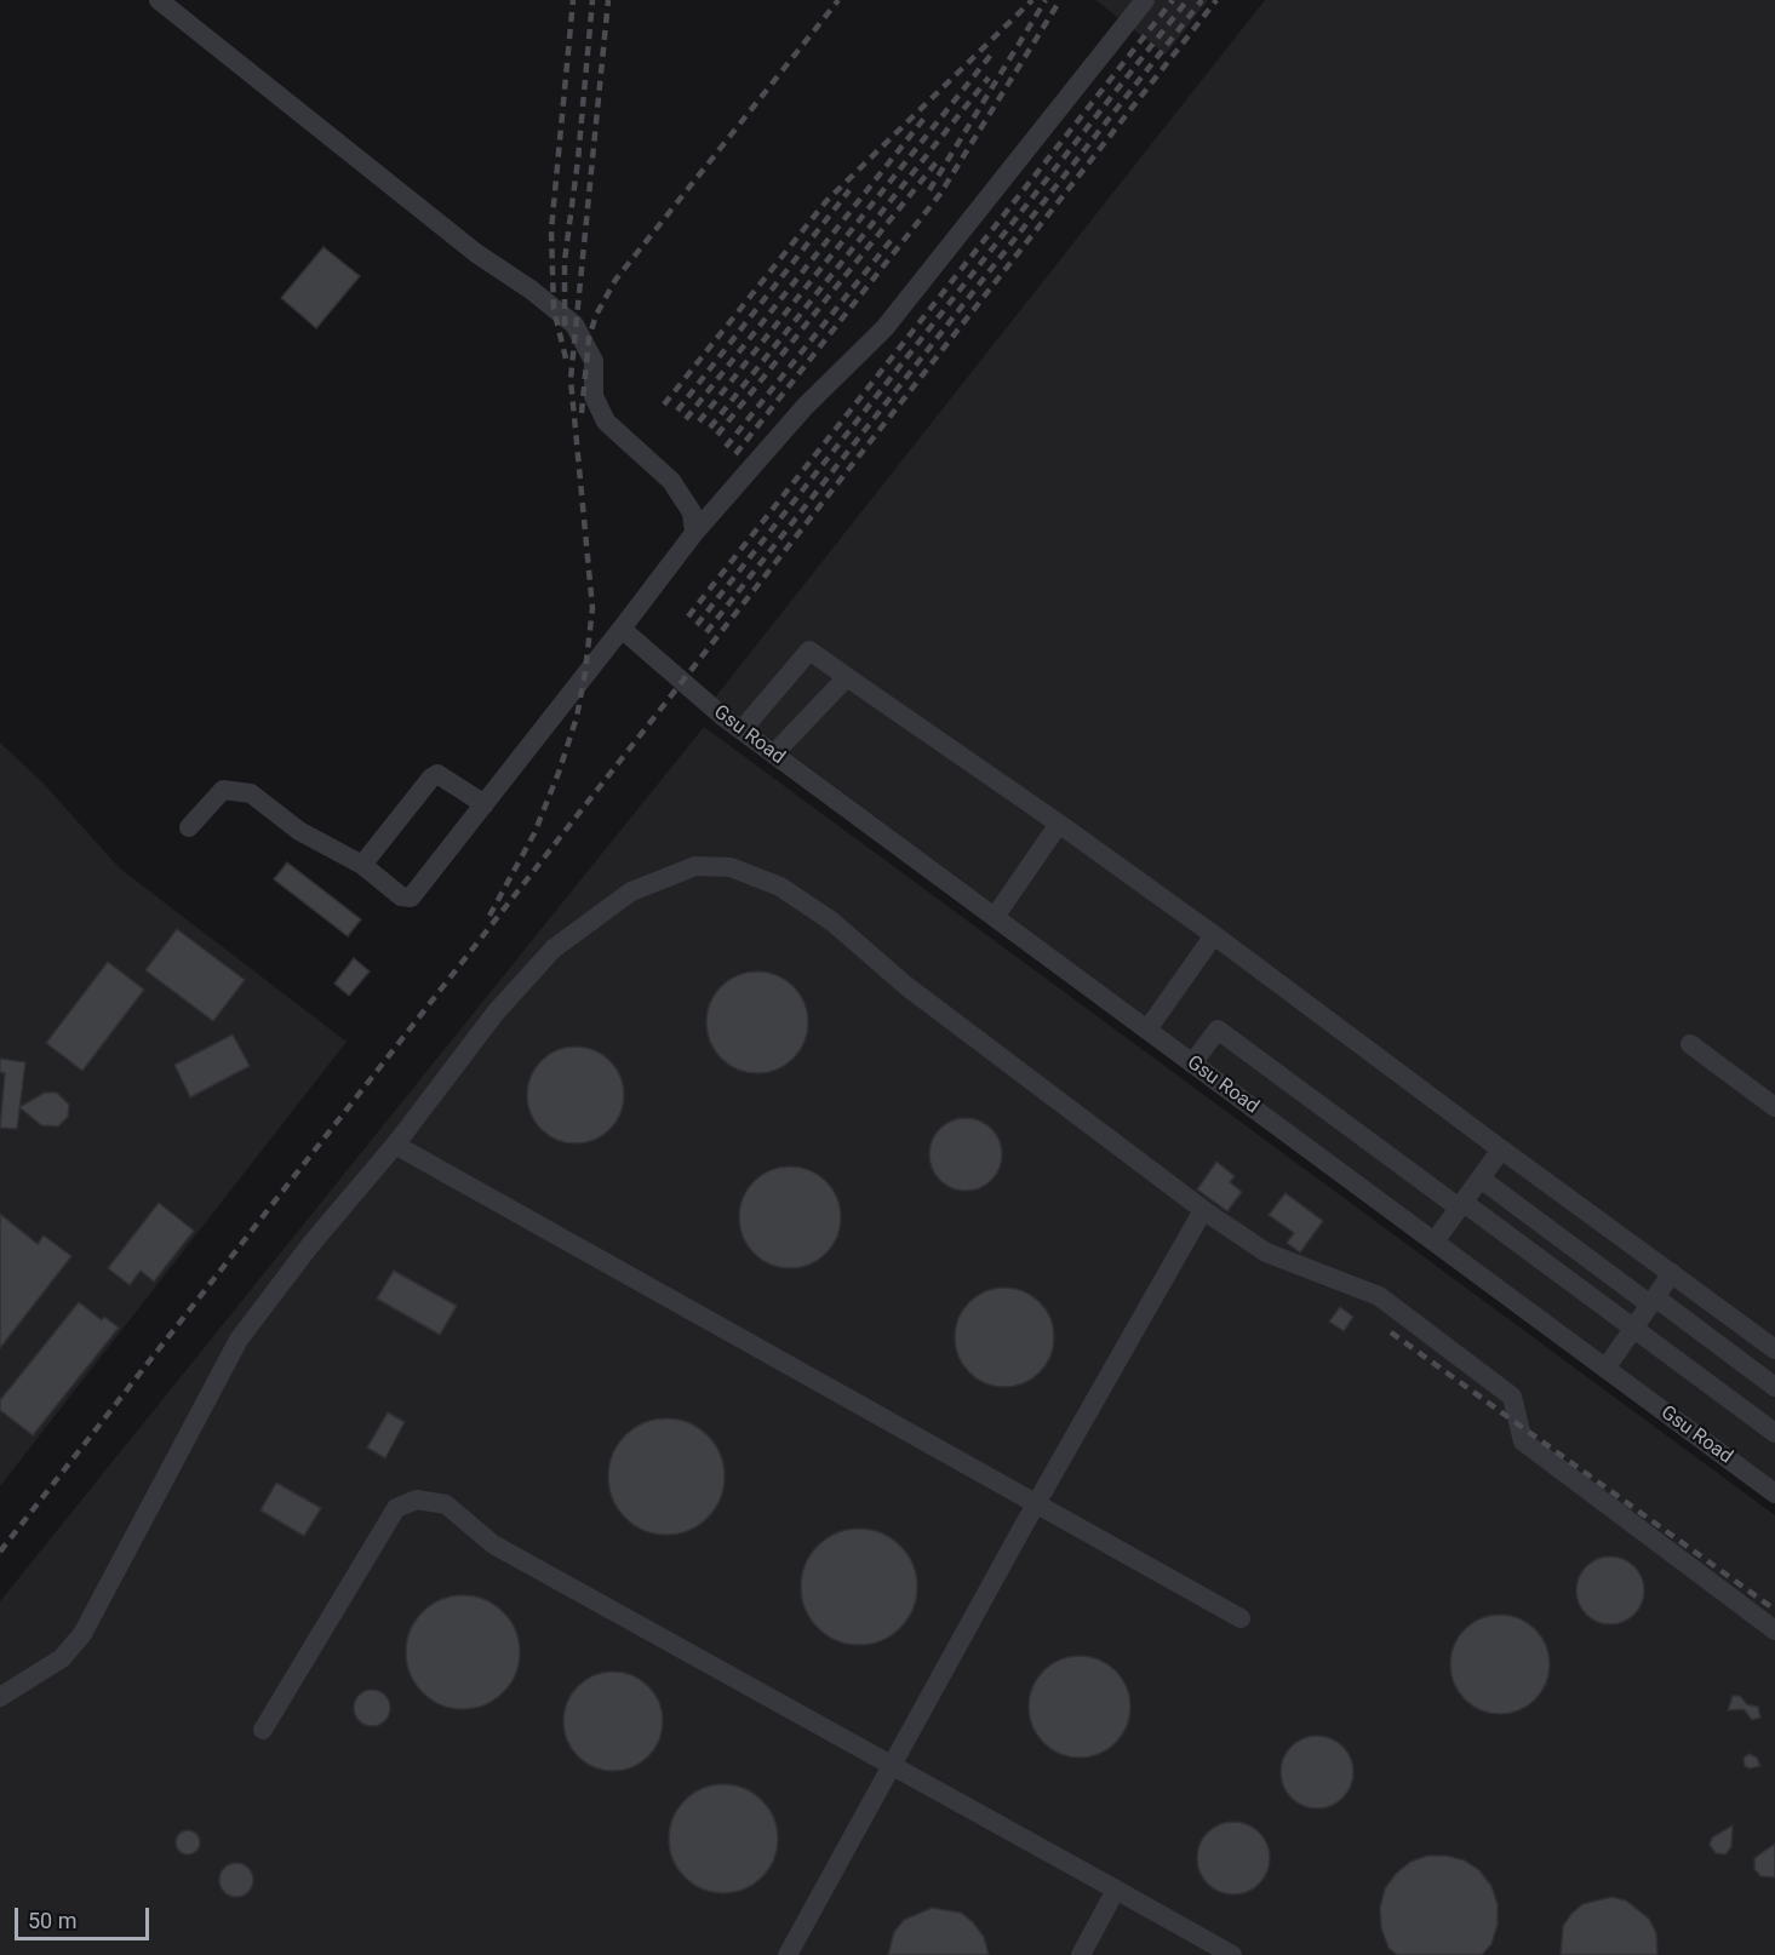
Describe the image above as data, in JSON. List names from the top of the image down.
{
  "streets": {
    "street": ["Gsu Road"]
  },
  "scale_bar": "50 m"
}
